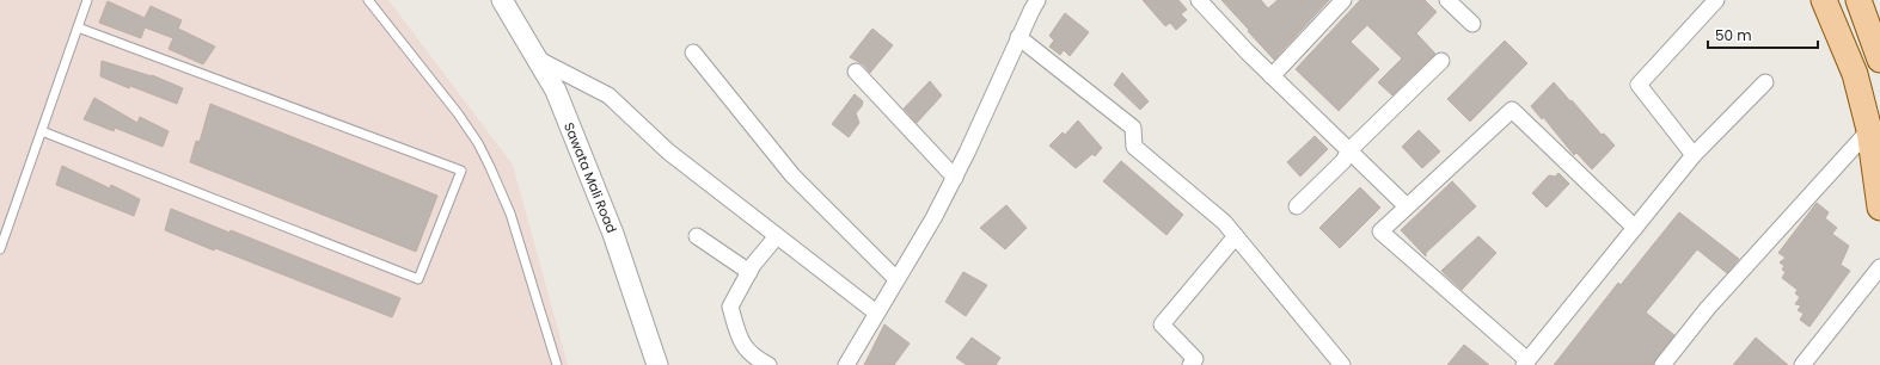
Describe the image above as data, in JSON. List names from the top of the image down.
{
  "streets": {
    "street": ["Sawata Mali Road"]
  },
  "scale_bar": "50 m"
}
